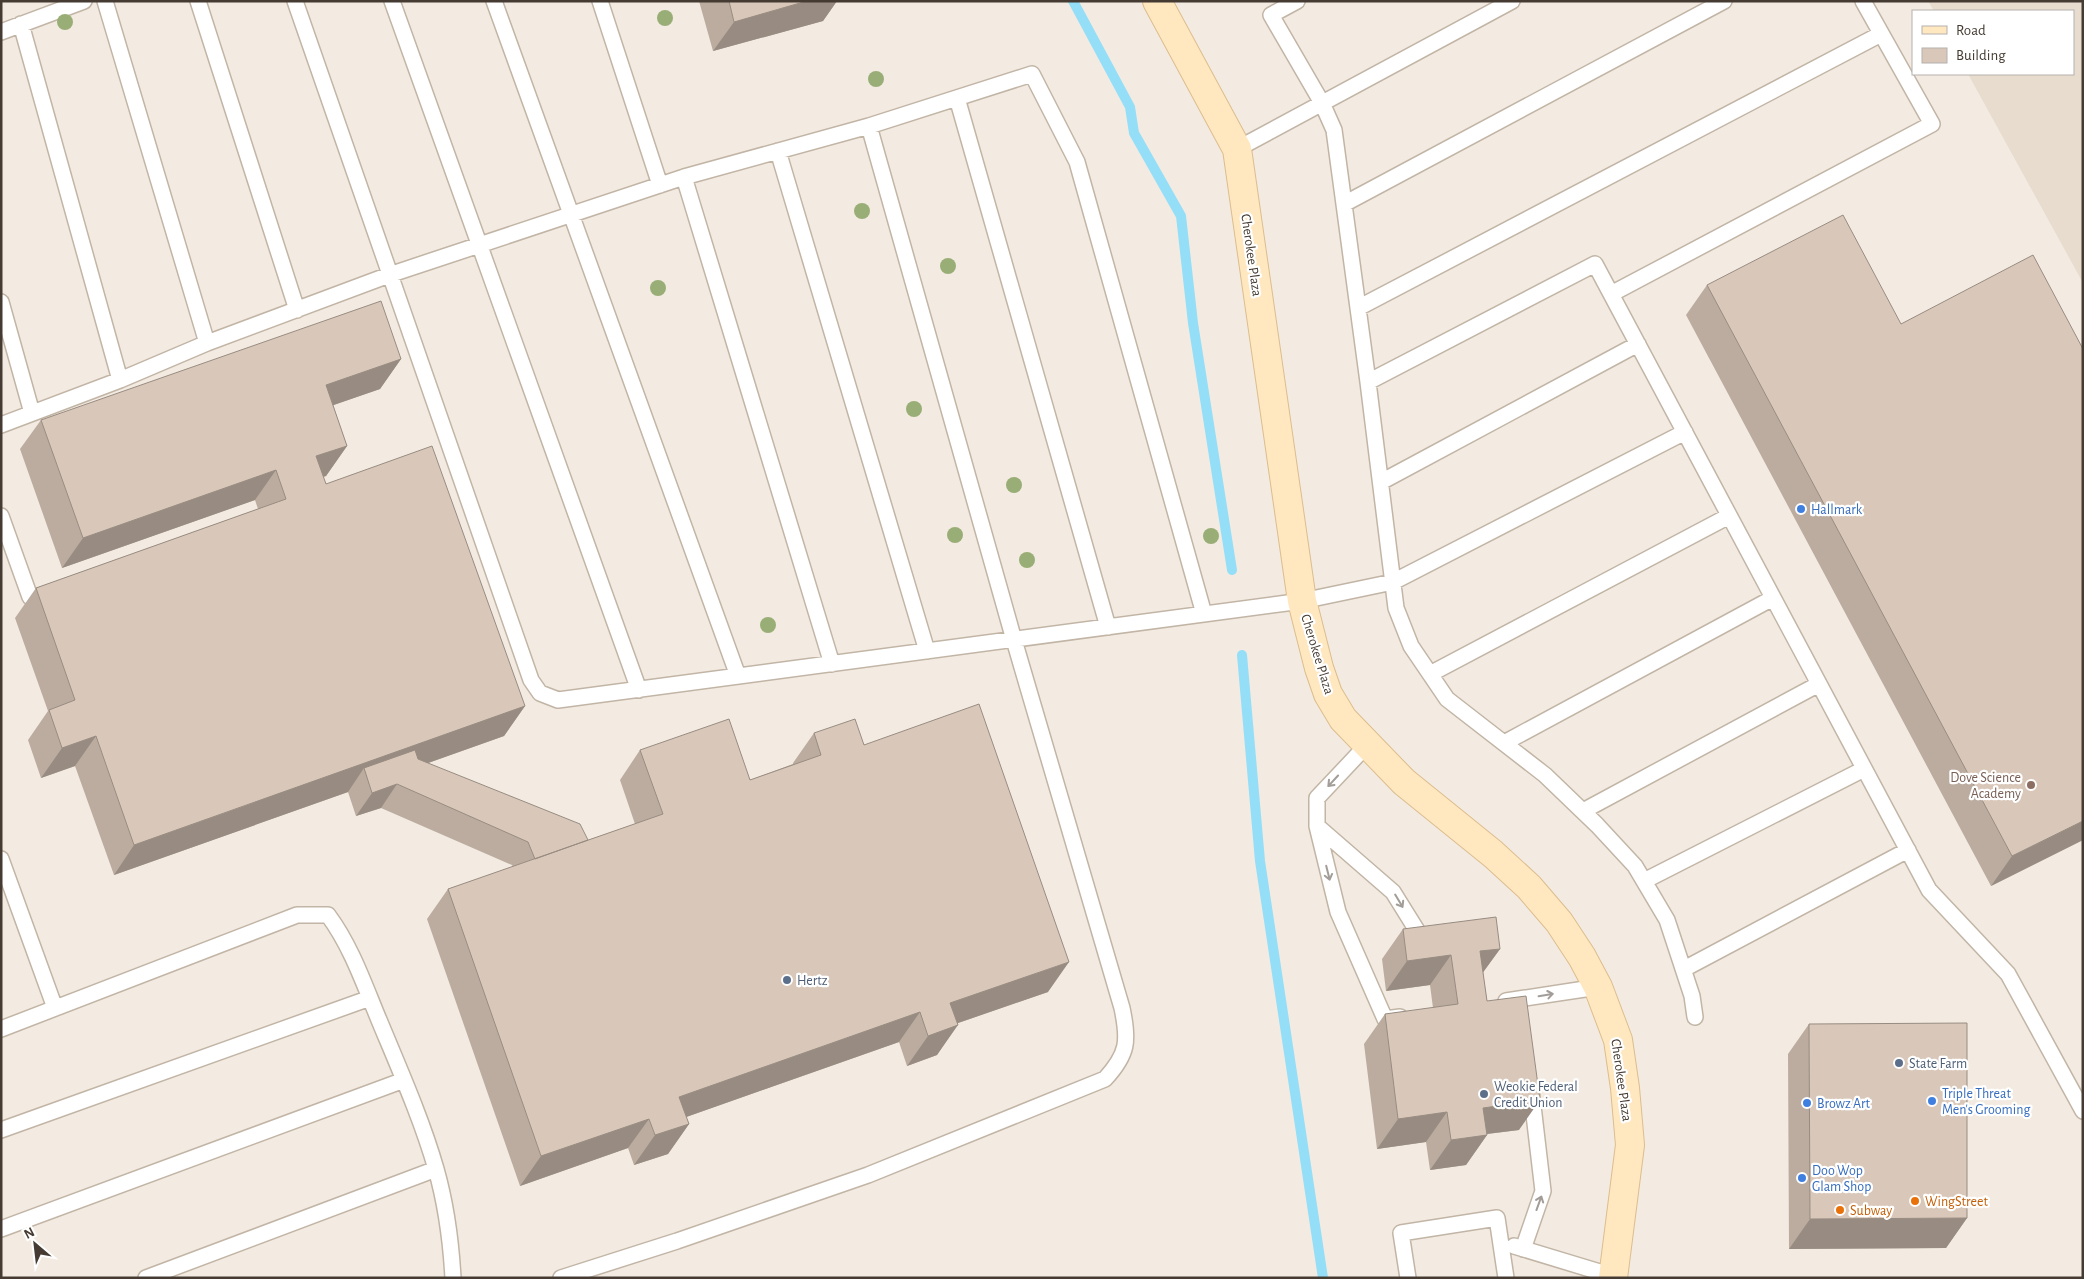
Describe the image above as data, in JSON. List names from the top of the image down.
{
  "streets": {
    "street": ["Cherokee Plaza"]
  },
  "places": [
    "Hallmark",
    "Dove Science Academy",
    "Hertz",
    "State Farm",
    "Weokie Federal Credit Union",
    "Triple Threat Men's Grooming",
    "Browz Art",
    "Doo Wop Glam Shop",
    "WingStreet",
    "Subway"
  ],
  "legend": ["Road", "Building"],
  "north": "top left"
}
